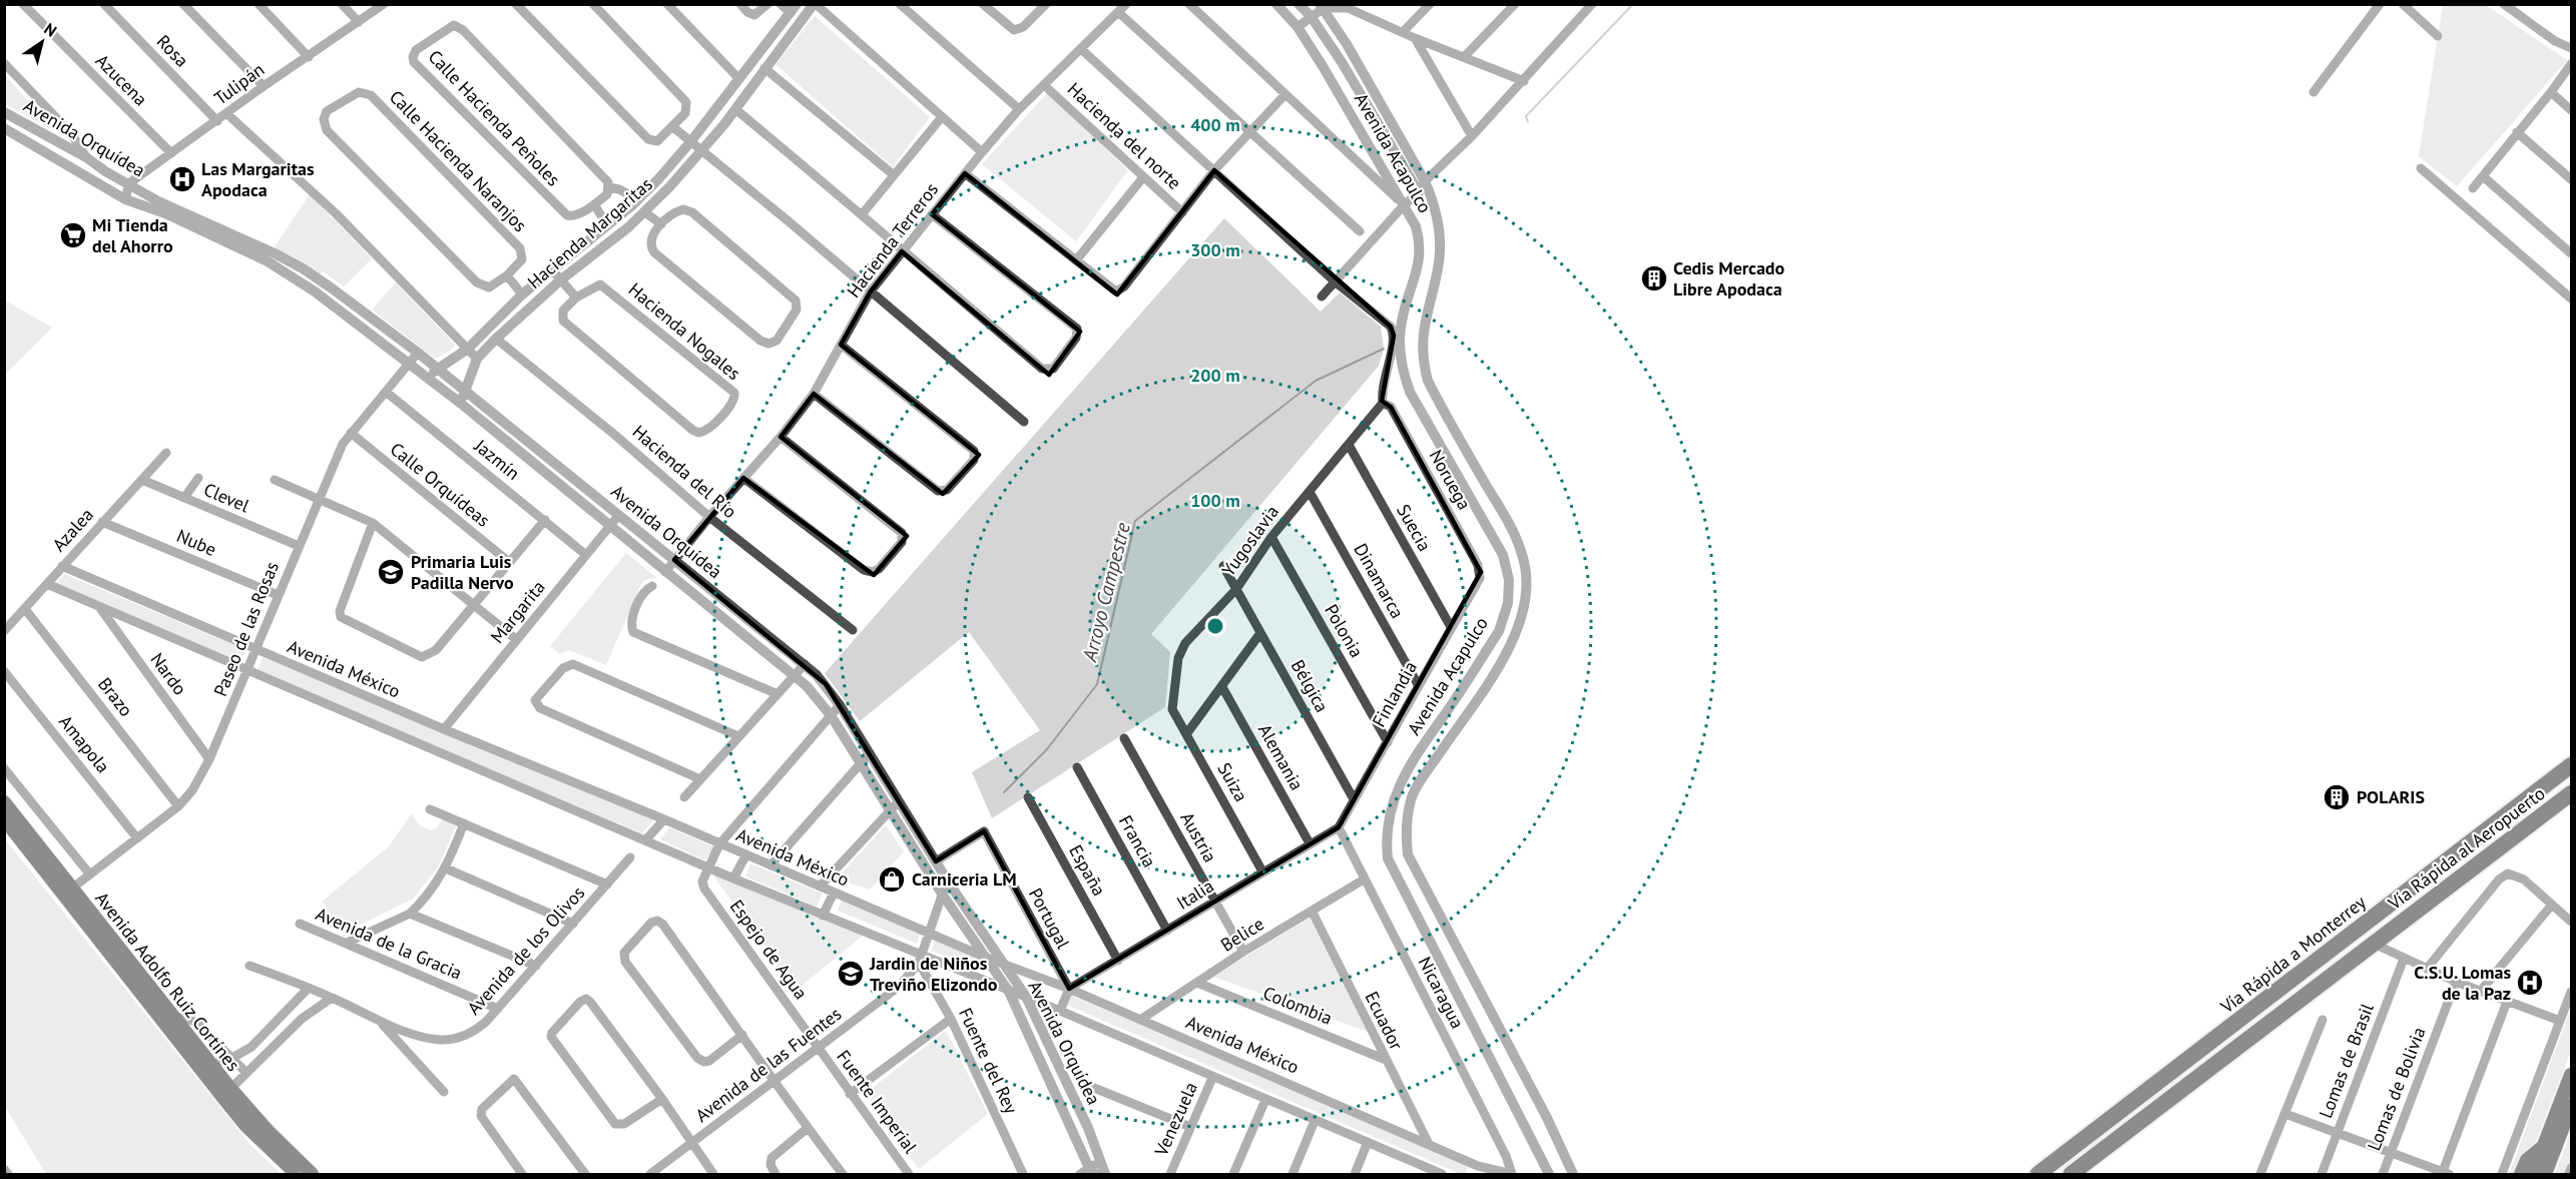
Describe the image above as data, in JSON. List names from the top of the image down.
{
  "streets": {
    "highway": ["Vía Rápida al Aeropuerto", "Vía Rápida a Monterrey"],
    "main road": ["Avenida Adolfo Ruiz Cortínes"],
    "street": [
      "Rosa",
      "Azucena",
      "Tulipán",
      "Calle Hacienda Peñoles",
      "Hacienda del norte",
      "Avenida Orquídea",
      "Avenida Acapulco",
      "Calle Hacienda Naranjos",
      "Hacienda Margaritas",
      "Hacienda Terreros",
      "Hacienda Nogales",
      "Jazmín",
      "Hacienda del Río",
      "Noruega",
      "Calle Orquídeas",
      "Clevel",
      "Suecia",
      "Azalea",
      "Yugoslavia",
      "Nube",
      "Dinamarca",
      "Margarita",
      "Paseo de las Rosas",
      "Polonia",
      "Avenida México",
      "Nardo",
      "Bélgica",
      "Finlandia",
      "Brazo",
      "Amapola",
      "Alemania",
      "Suiza",
      "Austria",
      "Francia",
      "España",
      "Italia",
      "Portugal",
      "Belice",
      "Avenida de la Gracia",
      "Espejo de Agua",
      "Avenida de los Olivos",
      "Nicaragua",
      "Colombia",
      "Ecuador",
      "Fuente del Rey",
      "Lomas de Brasil",
      "Avenida de las Fuentes",
      "Lomas de Bolivia",
      "Fuente Imperial",
      "Venezuela"
    ]
  },
  "crossings": [
    ["Rosa", "Tulipán"],
    ["Azucena", "Tulipán"],
    ["Tulipán", "Avenida Orquídea"],
    ["Hacienda del norte", "Hacienda Terreros"],
    ["Avenida Orquídea", "Hacienda Margaritas"],
    ["Avenida Orquídea", "Hacienda Terreros"],
    ["Avenida Orquídea", "Margarita"],
    ["Avenida Orquídea", "Paseo de las Rosas"],
    ["Avenida Orquídea", "Avenida México"],
    ["Avenida Orquídea", "Portugal"],
    ["Avenida Orquídea", "Avenida de las Fuentes"],
    ["Hacienda Margaritas", "Hacienda del Río"],
    ["Hacienda Terreros", "Hacienda del Río"],
    ["Jazmín", "Margarita"],
    ["Jazmín", "Paseo de las Rosas"],
    ["Noruega", "Yugoslavia"],
    ["Noruega", "Finlandia"],
    ["Calle Orquídeas", "Paseo de las Rosas"],
    ["Clevel", "Azalea"],
    ["Clevel", "Paseo de las Rosas"],
    ["Suecia", "Yugoslavia"],
    ["Suecia", "Finlandia"],
    ["Azalea", "Nube"],
    ["Azalea", "Avenida México"],
    ["Azalea", "Brazo"],
    ["Yugoslavia", "Dinamarca"],
    ["Yugoslavia", "Polonia"],
    ["Yugoslavia", "Bélgica"],
    ["Yugoslavia", "Suiza"],
    ["Nube", "Paseo de las Rosas"],
    ["Dinamarca", "Finlandia"],
    ["Margarita", "Avenida México"],
    ["Paseo de las Rosas", "Avenida México"],
    ["Paseo de las Rosas", "Nardo"],
    ["Paseo de las Rosas", "Brazo"],
    ["Paseo de las Rosas", "Amapola"],
    ["Paseo de las Rosas", "Avenida Adolfo Ruiz Cortínes"],
    ["Polonia", "Finlandia"],
    ["Avenida México", "Italia"],
    ["Avenida México", "Portugal"],
    ["Avenida México", "Belice"],
    ["Avenida México", "Nicaragua"],
    ["Avenida México", "Ecuador"],
    ["Avenida México", "Avenida de las Fuentes"],
    ["Bélgica", "Finlandia"],
    ["Finlandia", "Italia"],
    ["Finlandia", "Nicaragua"],
    ["Alemania", "Italia"],
    ["Suiza", "Italia"],
    ["Austria", "Italia"],
    ["Austria", "Belice"],
    ["Francia", "Italia"],
    ["España", "Italia"],
    ["Italia", "Portugal"],
    ["Italia", "Nicaragua"],
    ["Belice", "Nicaragua"],
    ["Belice", "Colombia"],
    ["Belice", "Ecuador"],
    ["Avenida de la Gracia", "Avenida de los Olivos"],
    ["Espejo de Agua", "Avenida de las Fuentes"],
    ["Espejo de Agua", "Fuente Imperial"],
    ["Colombia", "Ecuador"],
    ["Fuente del Rey", "Avenida de las Fuentes"],
    ["Avenida de las Fuentes", "Fuente Imperial"]
  ],
  "water": ["Arroyo Campestre"],
  "places": {
    "hospital": ["Las Margaritas Apodaca", "C.S.U. Lomas de la Paz"],
    "supermarket": ["Mi Tienda del Ahorro"],
    "building": ["Cedis Mercado Libre Apodaca", "POLARIS"],
    "school or university": ["Primaria Luis Padilla Nervo", "Jardin de Niños Treviño Elizondo"],
    "shop": ["Carniceria LM"]
  },
  "north": "top right",
  "rings": [
    "400 m",
    "300 m",
    "200 m",
    "100 m"
  ]
}
